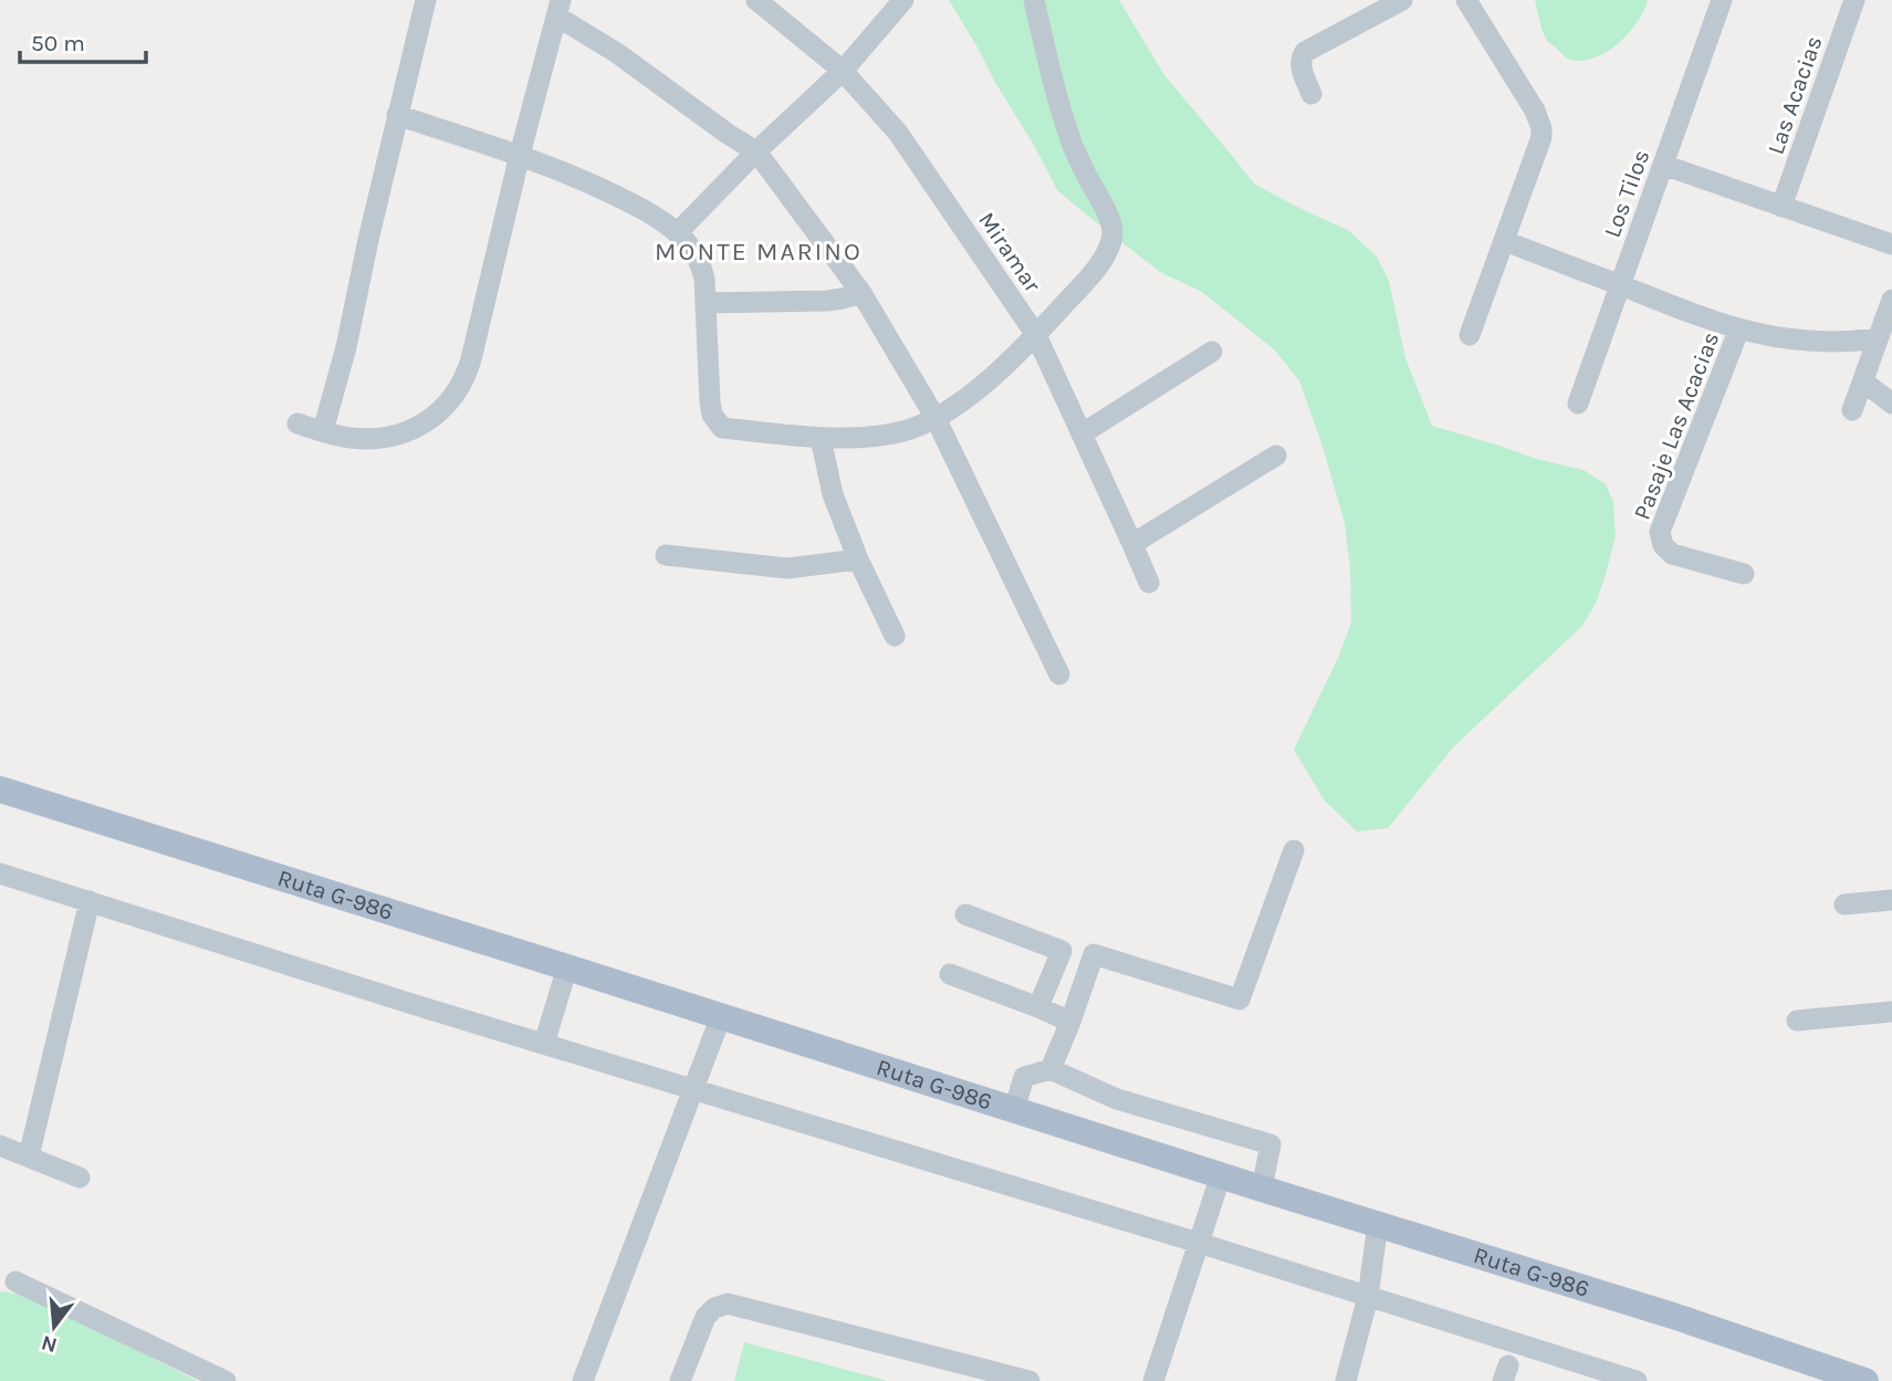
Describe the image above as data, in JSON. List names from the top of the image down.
{
  "streets": {
    "main road": ["Ruta G-986"],
    "street": [
      "Las Acacias",
      "Los Tilos",
      "Miramar",
      "Pasaje Las Acacias"
    ]
  },
  "districts": ["MONTE MARINO"],
  "scale_bar": "50 m",
  "north": "bottom"
}
